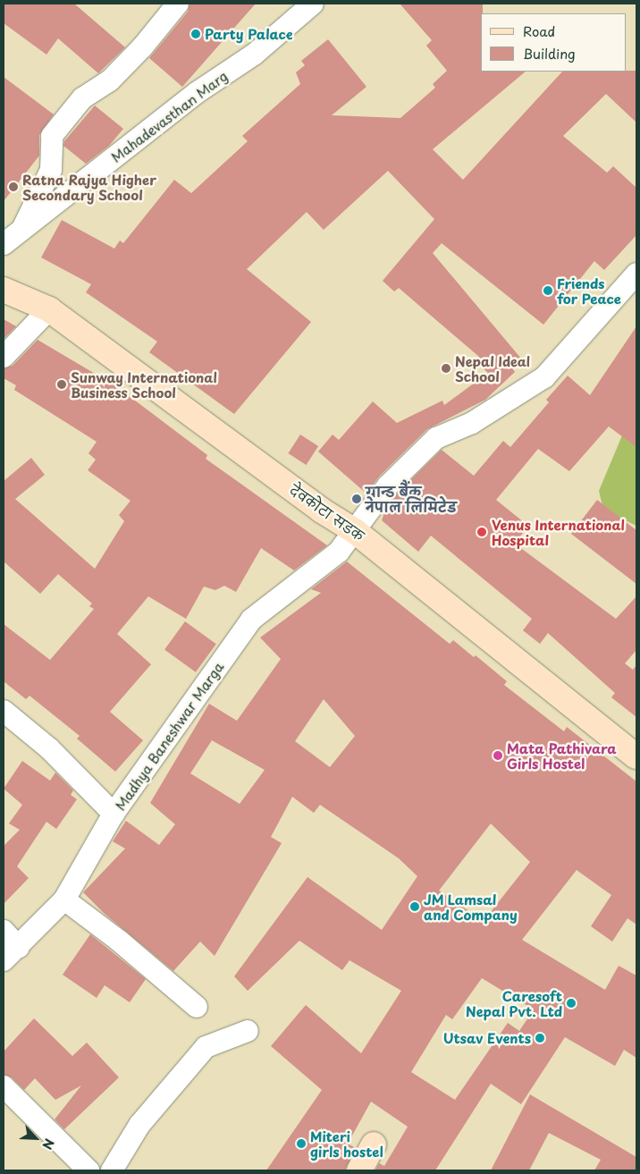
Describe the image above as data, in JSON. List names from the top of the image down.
{
  "streets": {
    "main road": ["देवकोटा सडक"],
    "street": ["Mahadevasthan Marg", "Madhya Baneshwar Marga"]
  },
  "crossings": [
    ["देवकोटा सडक", "Madhya Baneshwar Marga"]
  ],
  "places": [
    "Party Palace",
    "Ratna Rajya Higher Secondary School",
    "Friends for Peace",
    "Nepal Ideal School",
    "Sunway International Business School",
    "ग्रान्ड बैंक नेपाल लिमिटेड",
    "Venus International Hospital",
    "Mata Pathivara Girls Hostel",
    "JM Lamsal and Company",
    "Caresoft Nepal Pvt. Ltd",
    "Utsav Events",
    "Miteri girls hostel"
  ],
  "legend": ["Road", "Building"],
  "north": "bottom right"
}
